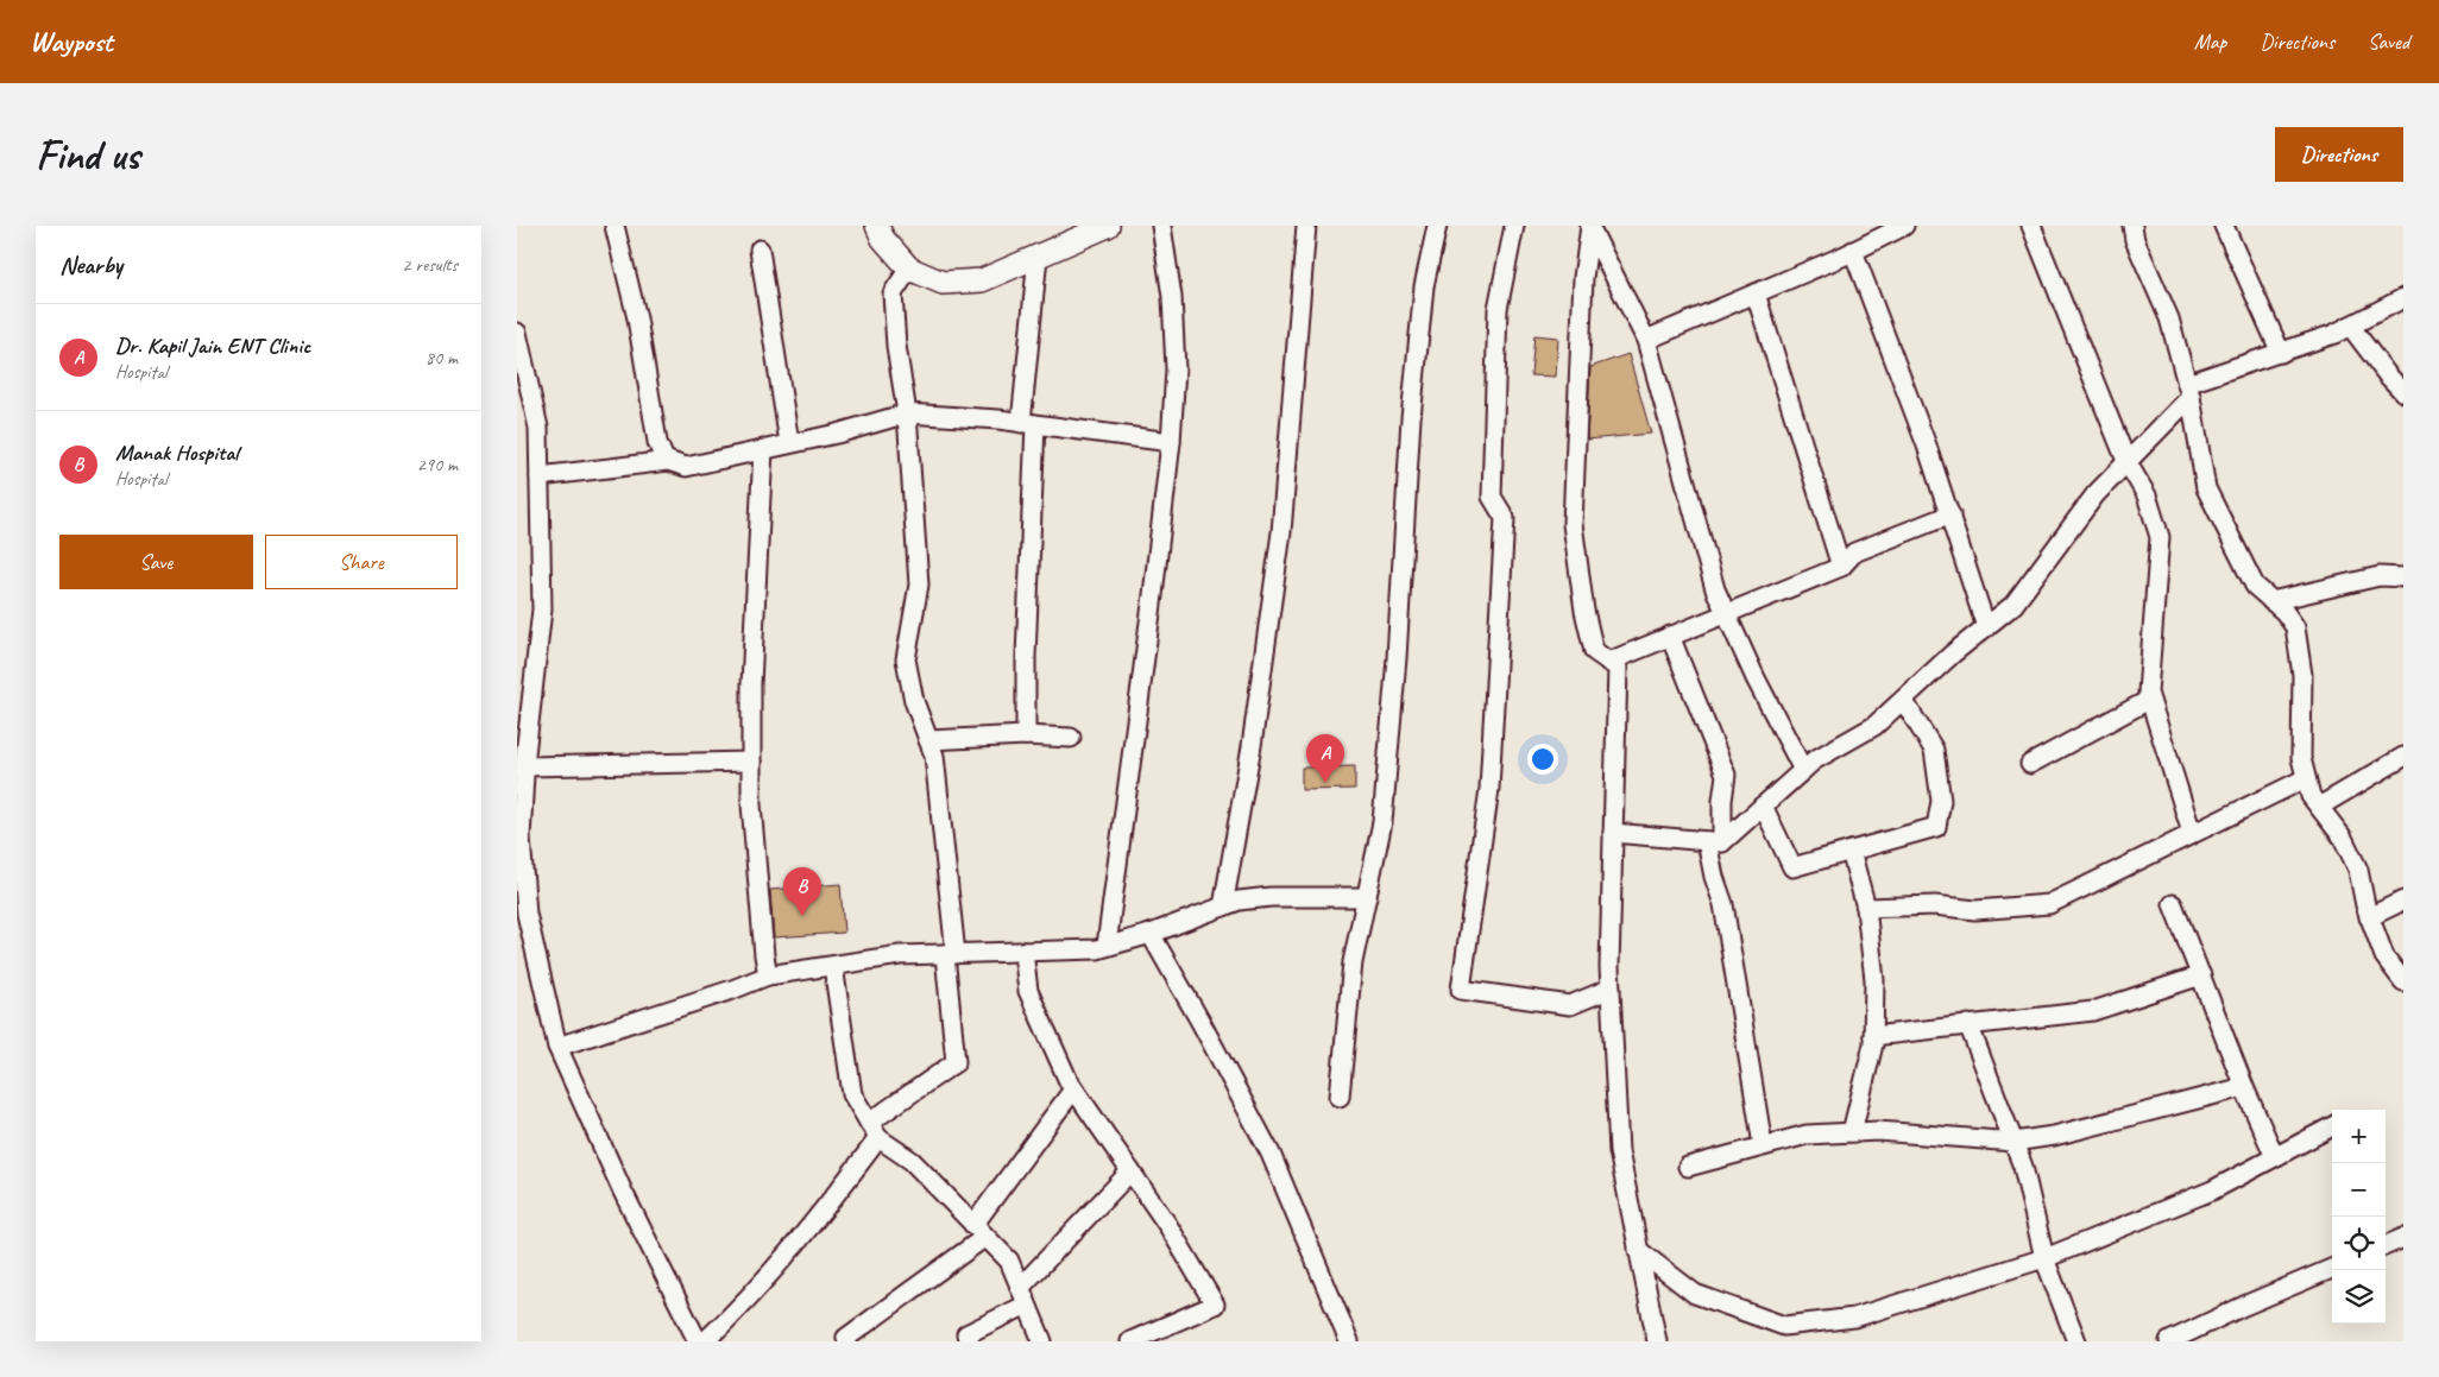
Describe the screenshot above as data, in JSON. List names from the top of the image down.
{
  "page": {
    "header": "Waypost",
    "nav": ["Map", "Directions", "Saved"],
    "buttons": [
      "Directions",
      ["Save", "Share"]
    ],
    "title": "Find us",
    "heading": ["Nearby", "2 results"],
    "list": [
      {
        "mark": "A",
        "name": "Dr. Kapil Jain ENT Clinic",
        "note": "Hospital",
        "value": "80 m"
      },
      {
        "mark": "B",
        "name": "Manak Hospital",
        "note": "Hospital",
        "value": "290 m"
      }
    ],
    "pins": ["A", "B"],
    "map_buttons": ["+", "−"]
  }
}
